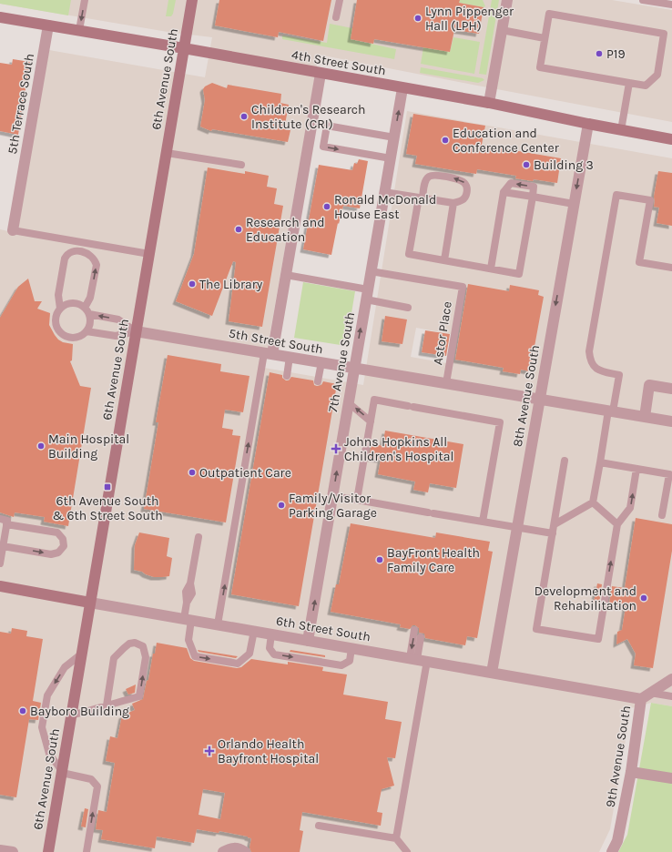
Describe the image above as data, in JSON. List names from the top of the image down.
{
  "streets": {
    "street": [
      "4th Street South",
      "6th Avenue South",
      "5th Terrace South",
      "5th Street South",
      "7th Avenue South",
      "8th Avenue South",
      "6th Street South",
      "9th Avenue South"
    ],
    "lane": ["Astor Place"]
  },
  "crossings": [
    ["4th Street South", "6th Avenue South"],
    ["4th Street South", "5th Terrace South"],
    ["4th Street South", "7th Avenue South"],
    ["4th Street South", "8th Avenue South"],
    ["6th Avenue South", "5th Street South"],
    ["6th Avenue South", "6th Street South"],
    ["Astor Place", "5th Street South"],
    ["Astor Place", "7th Avenue South"],
    ["5th Street South", "7th Avenue South"],
    ["5th Street South", "8th Avenue South"],
    ["7th Avenue South", "6th Street South"],
    ["8th Avenue South", "6th Street South"],
    ["6th Street South", "9th Avenue South"]
  ],
  "one_way": ["8th Avenue South"],
  "places": {
    "other": [
      "Lynn Pippenger Hall (LPH)",
      "P19",
      "Children's Research Institute (CRI)",
      "Education and Conference Center",
      "Building 3",
      "Ronald McDonald House East",
      "Research and Education",
      "The Library",
      "Main Hospital Building",
      "Outpatient Care",
      "Family/Visitor Parking Garage",
      "BayFront Health Family Care",
      "Development and Rehabilitation",
      "Bayboro Building"
    ],
    "health": ["Johns Hopkins All Children's Hospital", "Orlando Health Bayfront Hospital"],
    "transit": ["6th Avenue South & 6th Street South"]
  }
}
